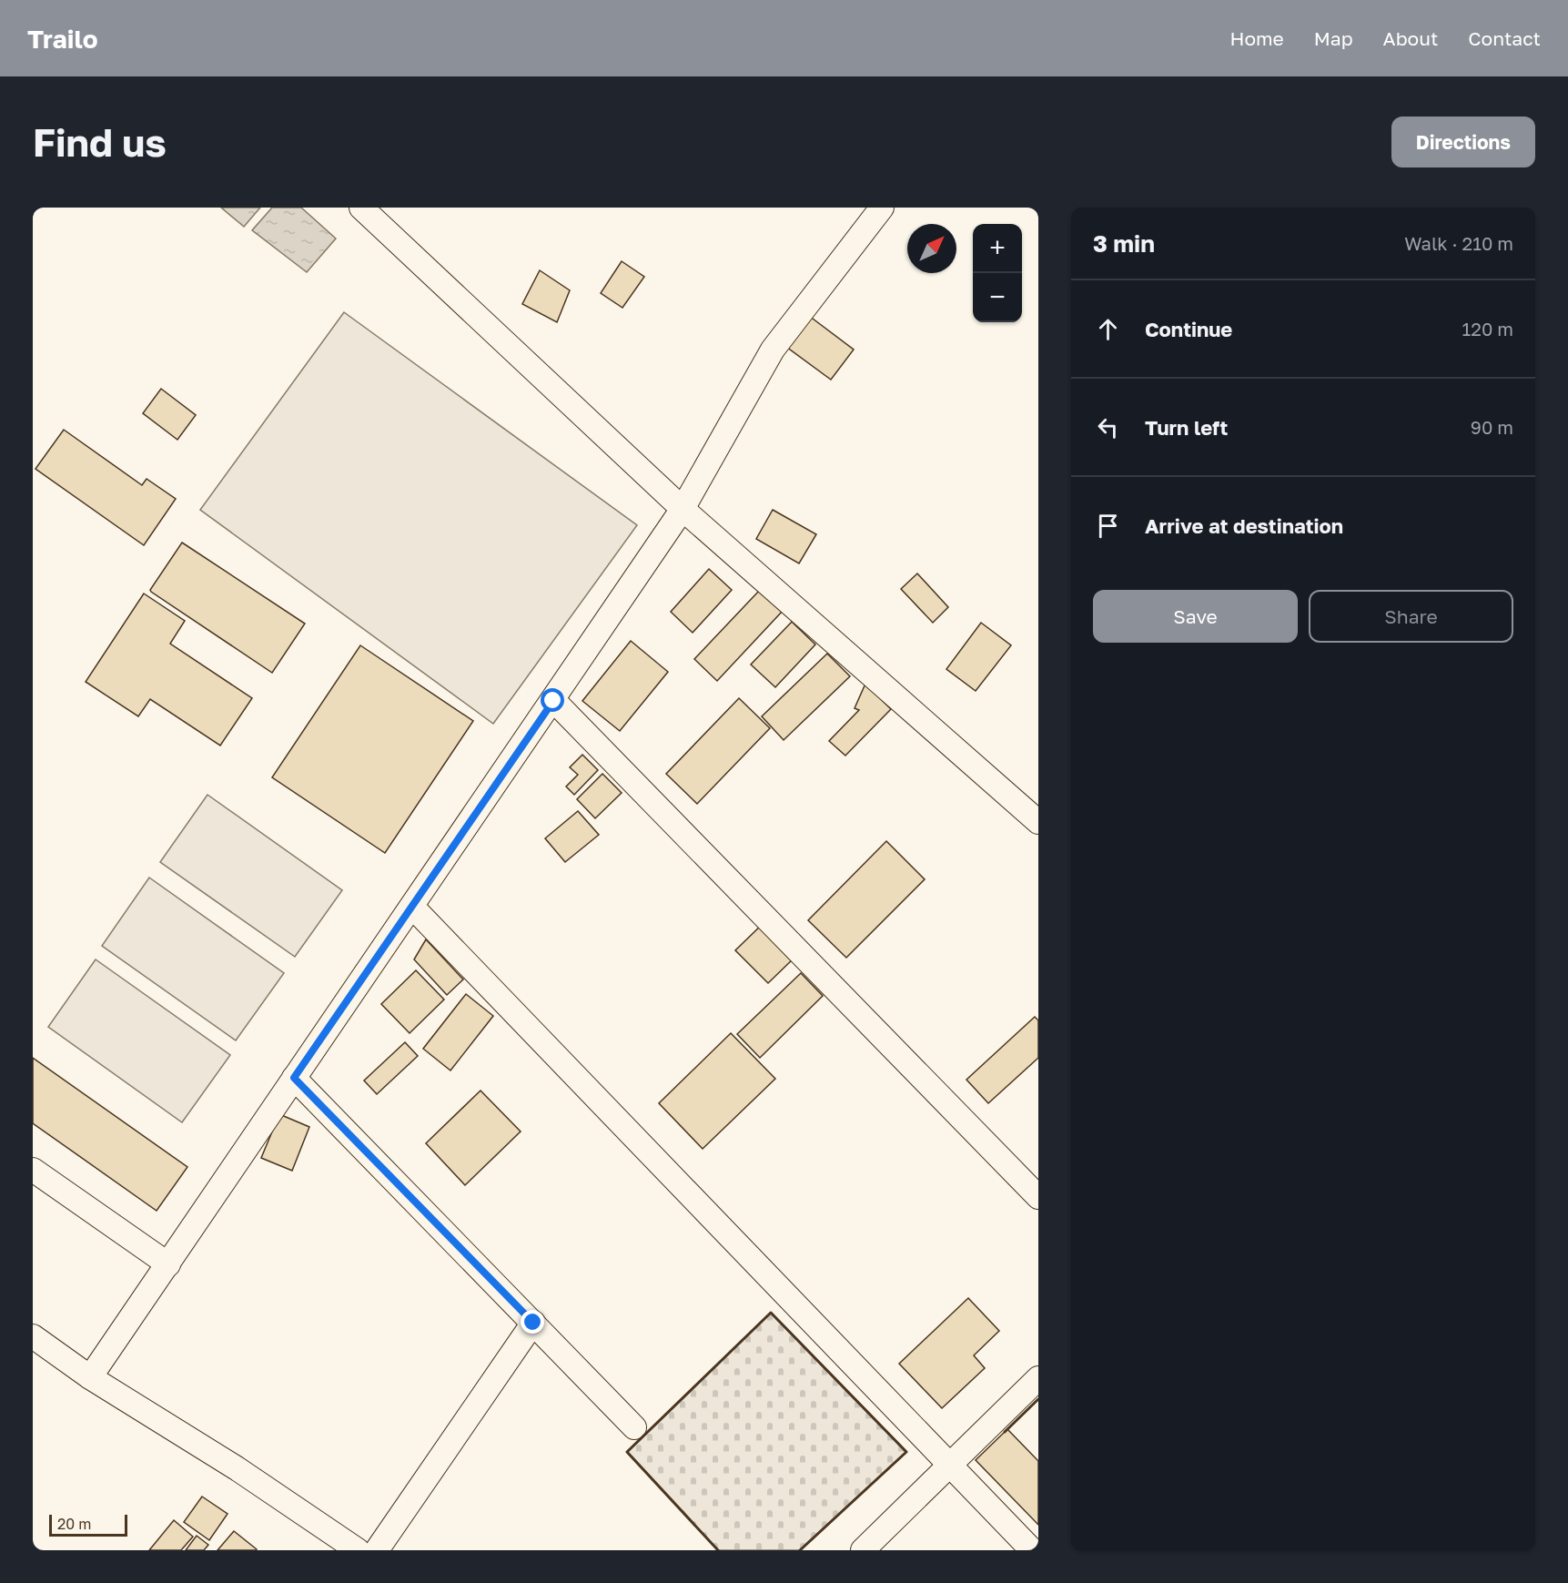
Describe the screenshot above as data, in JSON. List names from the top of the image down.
{
  "scale_bar": "20 m",
  "north": "top right",
  "page": {
    "header": "Trailo",
    "nav": [
      "Home",
      "Map",
      "About",
      "Contact"
    ],
    "buttons": [
      "Directions",
      ["Save", "Share"]
    ],
    "title": "Find us",
    "heading": ["3 min", "Walk · 210 m"],
    "map_buttons": ["+", "−"],
    "list": [
      ["Continue", "120 m"],
      ["Turn left", "90 m"],
      "Arrive at destination"
    ],
    "scale": "20 m"
  }
}
